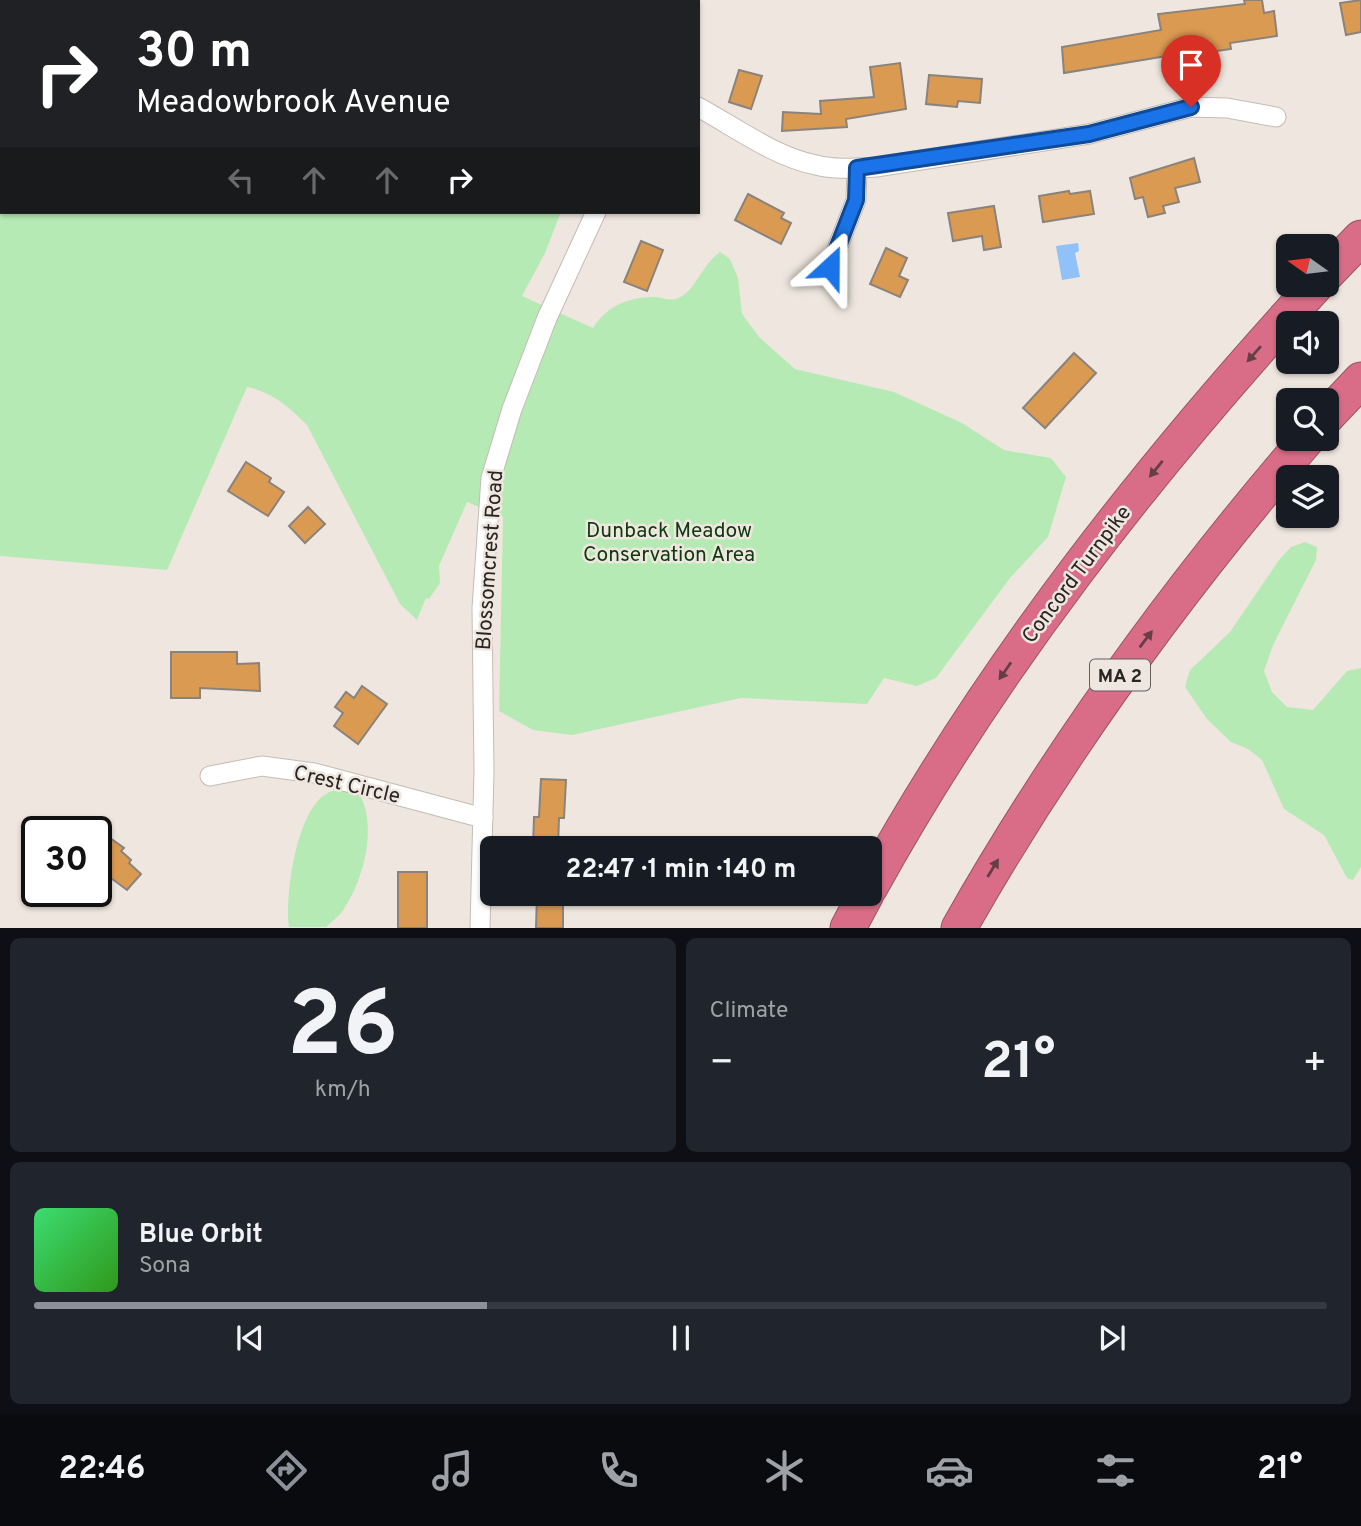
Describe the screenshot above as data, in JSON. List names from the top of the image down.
{
  "streets": {
    "highway": ["Concord Turnpike", "MA 2"],
    "street": ["Blossomcrest Road", "Crest Circle"]
  },
  "crossings": [
    ["Blossomcrest Road", "Crest Circle"]
  ],
  "parks": ["Dunback Meadow Conservation Area"],
  "north": "left",
  "page": {
    "turn": ["30 m", "Meadowbrook Avenue"],
    "limit": "30",
    "trip": "22:47 · 1 min · 140 m",
    "tile": [
      ["26", "km/h"],
      "Climate"
    ],
    "heat": ["−", "21°", "+"],
    "song": ["Blue Orbit", "Sona"],
    "tabs": ["22:46", "21°"]
  }
}
